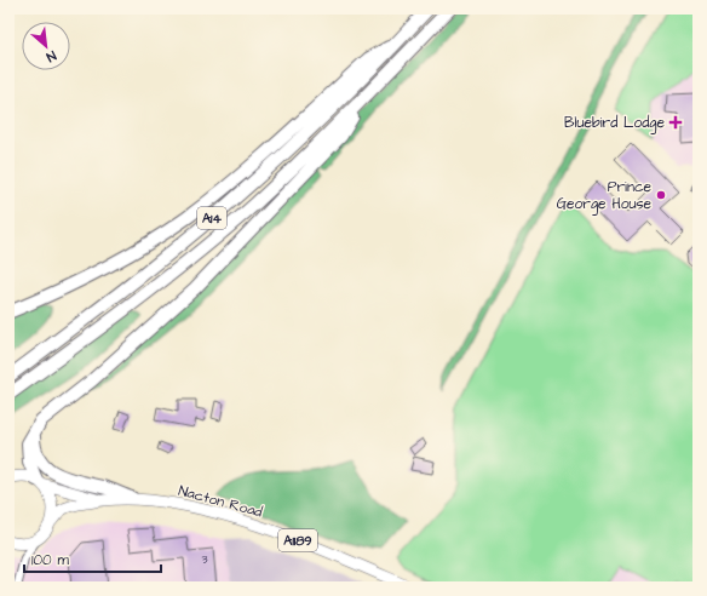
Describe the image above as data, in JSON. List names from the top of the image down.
{
  "streets": {
    "highway": ["A14"],
    "main road": ["Nacton Road", "A1189"]
  },
  "crossings": [
    ["A14", "Nacton Road"]
  ],
  "places": {
    "health": ["Bluebird Lodge"],
    "other": ["Prince George House"]
  },
  "house_numbers": ["3"],
  "scale_bar": "100 m",
  "north": "bottom right"
}
